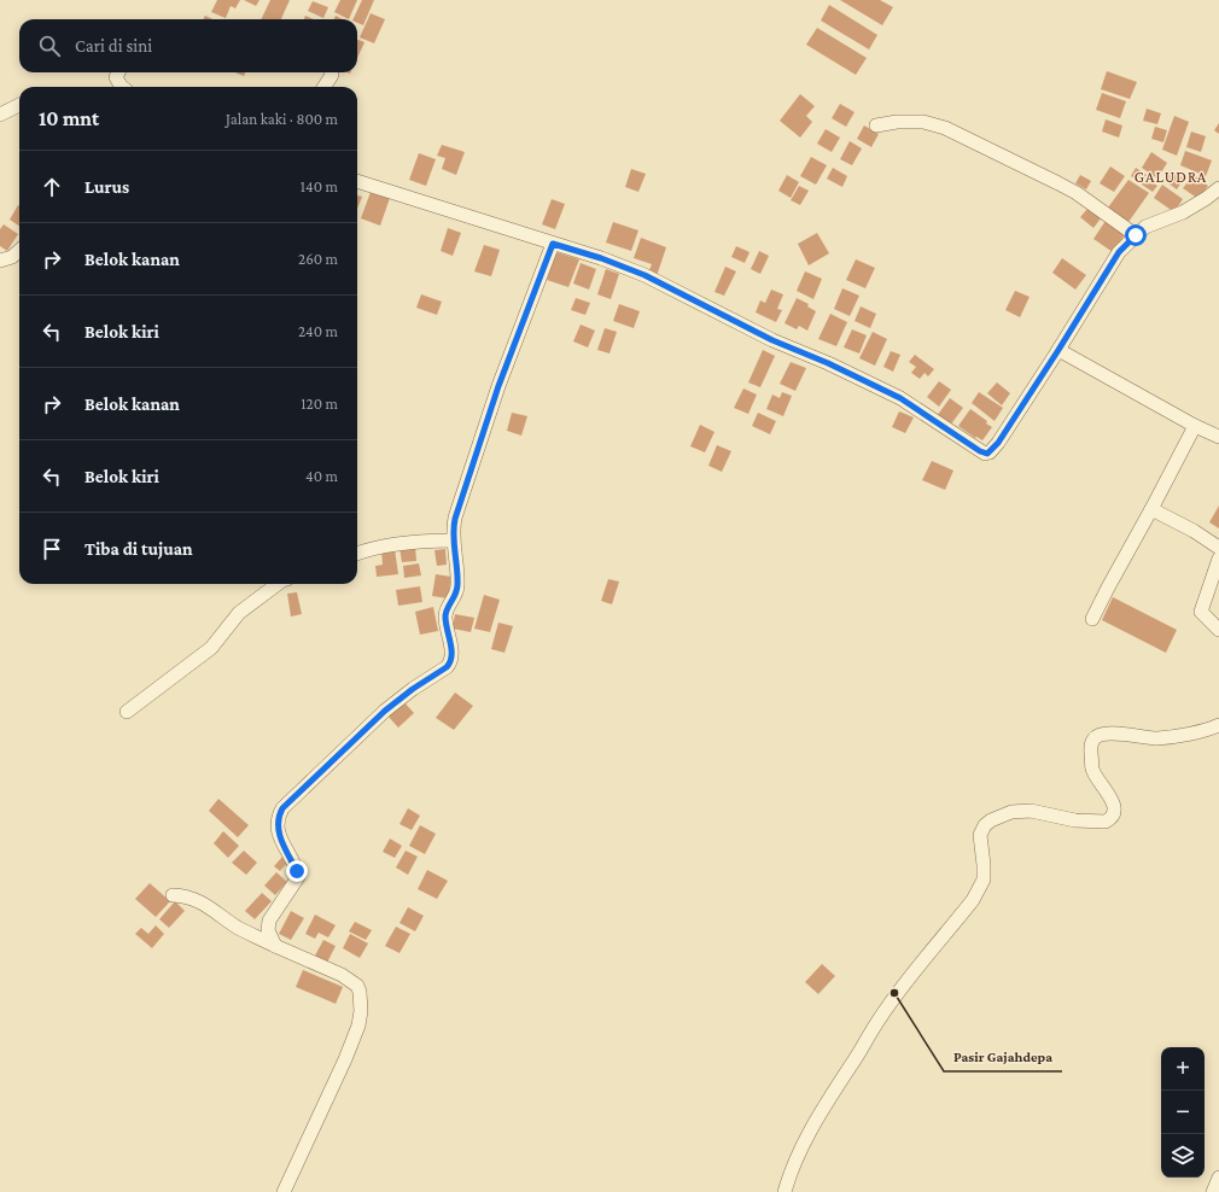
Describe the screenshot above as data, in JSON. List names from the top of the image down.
{
  "districts": ["GALUDRA"],
  "places": ["Pasir Gajahdepa"],
  "page": {
    "search": "Cari di sini",
    "heading": ["10 mnt", "Jalan kaki · 800 m"],
    "list": [
      ["Lurus", "140 m"],
      ["Belok kanan", "260 m"],
      ["Belok kiri", "240 m"],
      ["Belok kanan", "120 m"],
      ["Belok kiri", "40 m"],
      "Tiba di tujuan"
    ],
    "map_buttons": ["+", "−"]
  }
}
